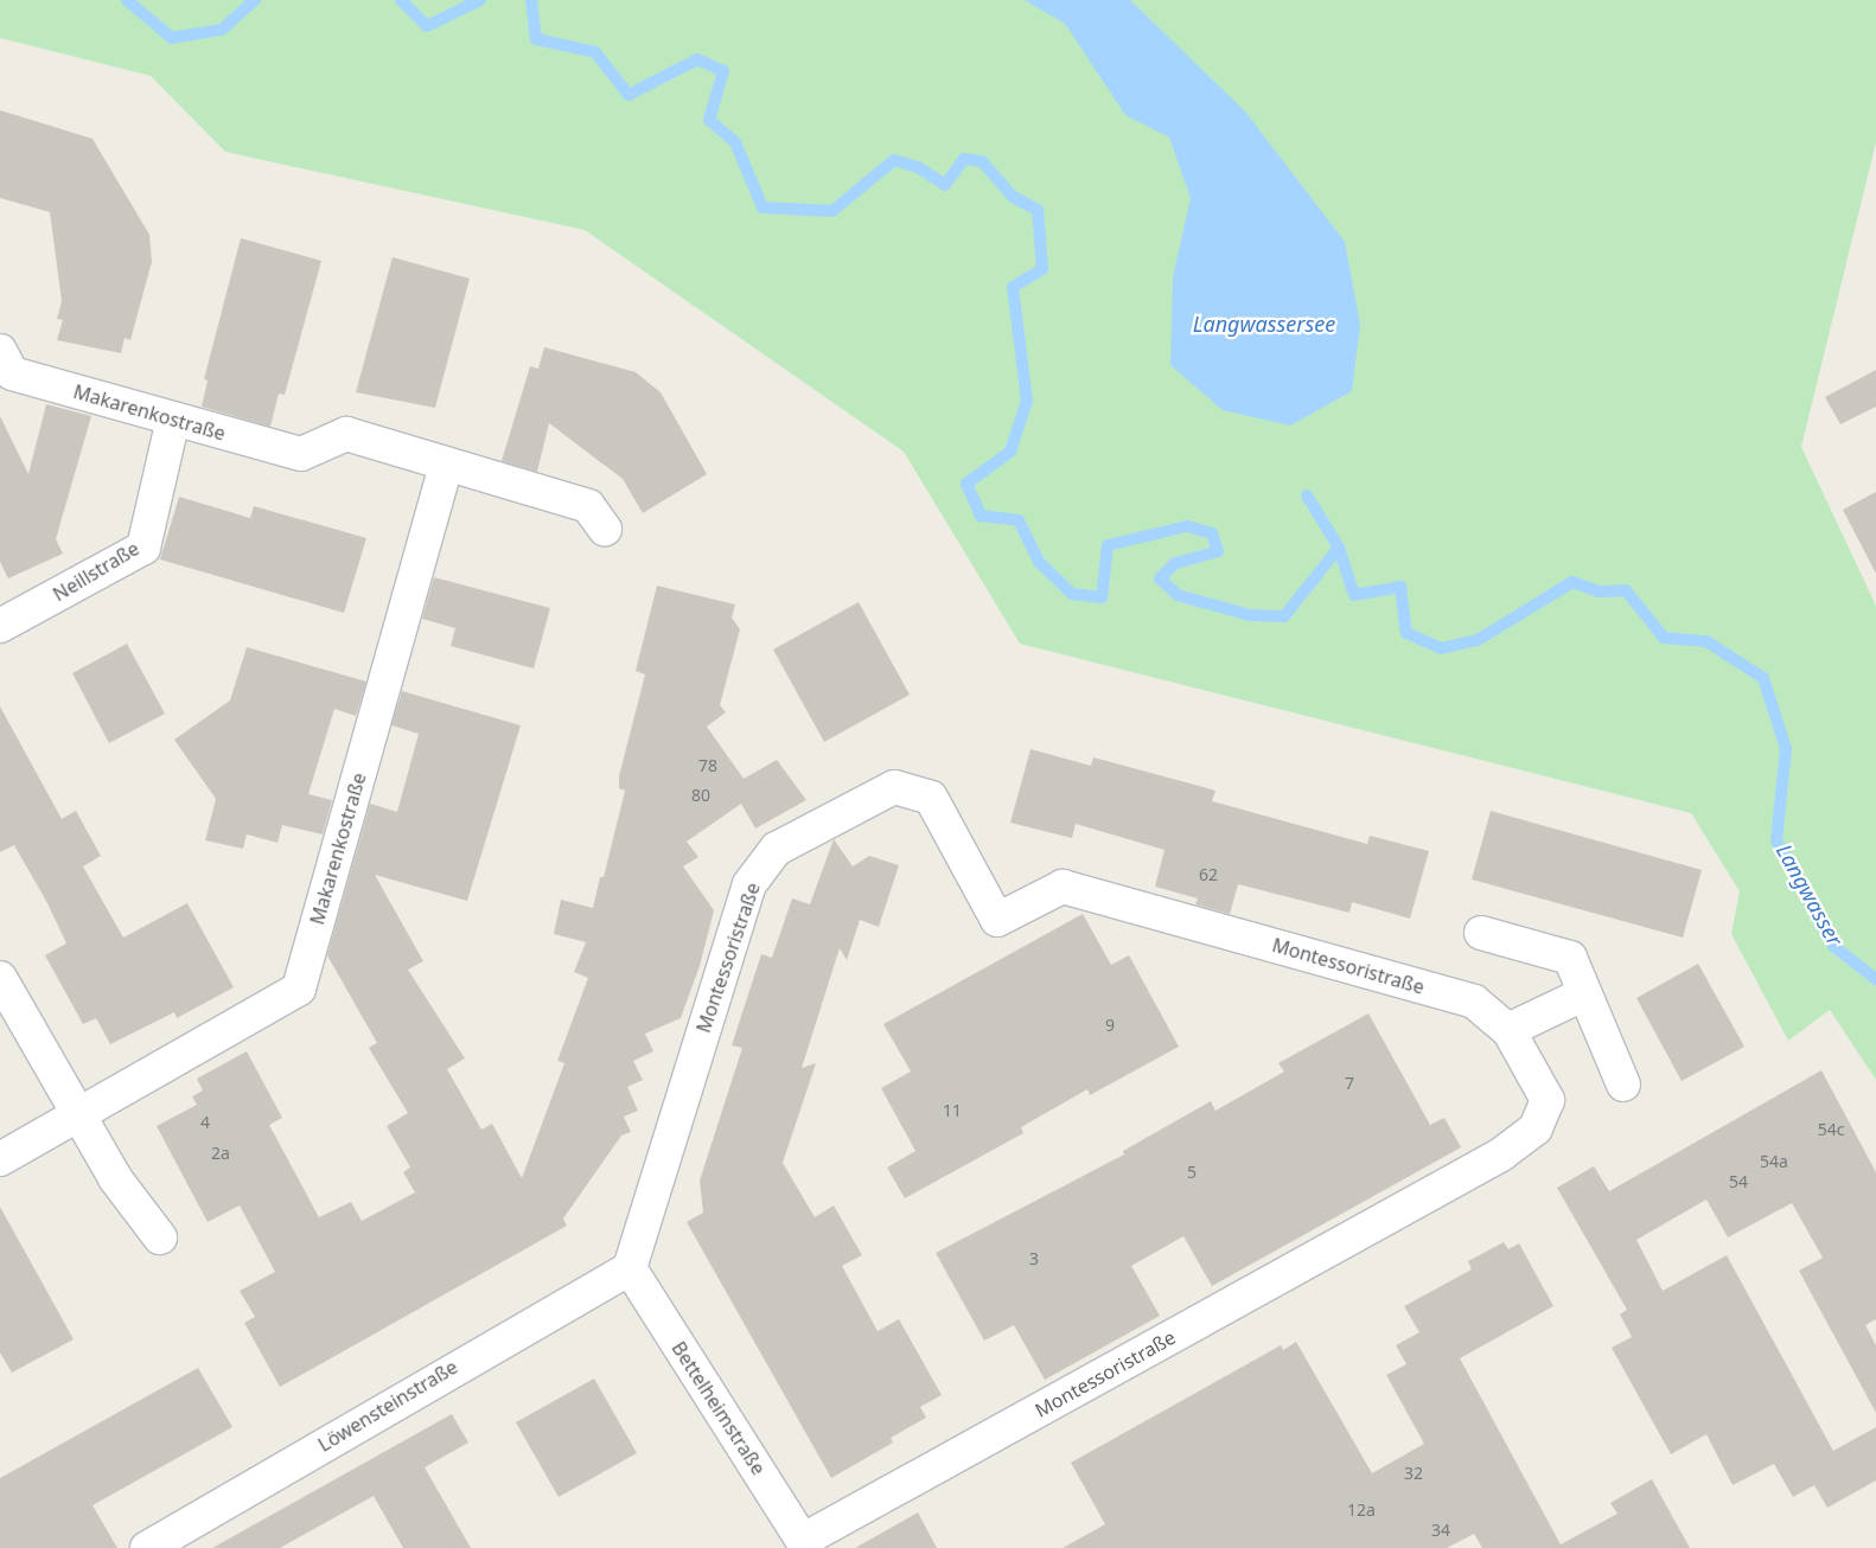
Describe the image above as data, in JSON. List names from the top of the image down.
{
  "streets": {
    "street": [
      "Makarenkostraße",
      "Neillstraße",
      "Montessoristraße",
      "Löwensteinstraße",
      "Bettelheimstraße"
    ]
  },
  "crossings": [
    ["Makarenkostraße", "Neillstraße"],
    ["Montessoristraße", "Löwensteinstraße"],
    ["Montessoristraße", "Bettelheimstraße"],
    ["Löwensteinstraße", "Bettelheimstraße"]
  ],
  "water": ["Langwassersee", "Langwasser"],
  "house_numbers": [
    "78",
    "80",
    "62",
    "9",
    "7",
    "11",
    "4",
    "54c",
    "2a",
    "54a",
    "5",
    "54",
    "3",
    "32",
    "12a",
    "34"
  ]
}
